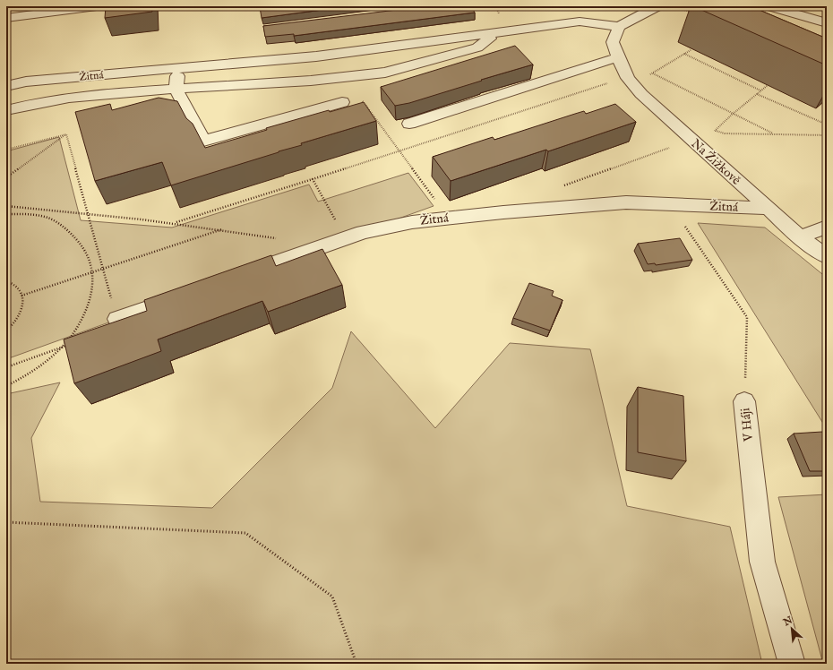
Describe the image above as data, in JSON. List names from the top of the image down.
{
  "streets": {
    "street": ["Žitná", "Na Žižkově", "V Háji"]
  },
  "crossings": [
    ["Žitná", "Na Žižkově"],
    ["Žitná", "V Háji"]
  ],
  "north": "top left"
}
